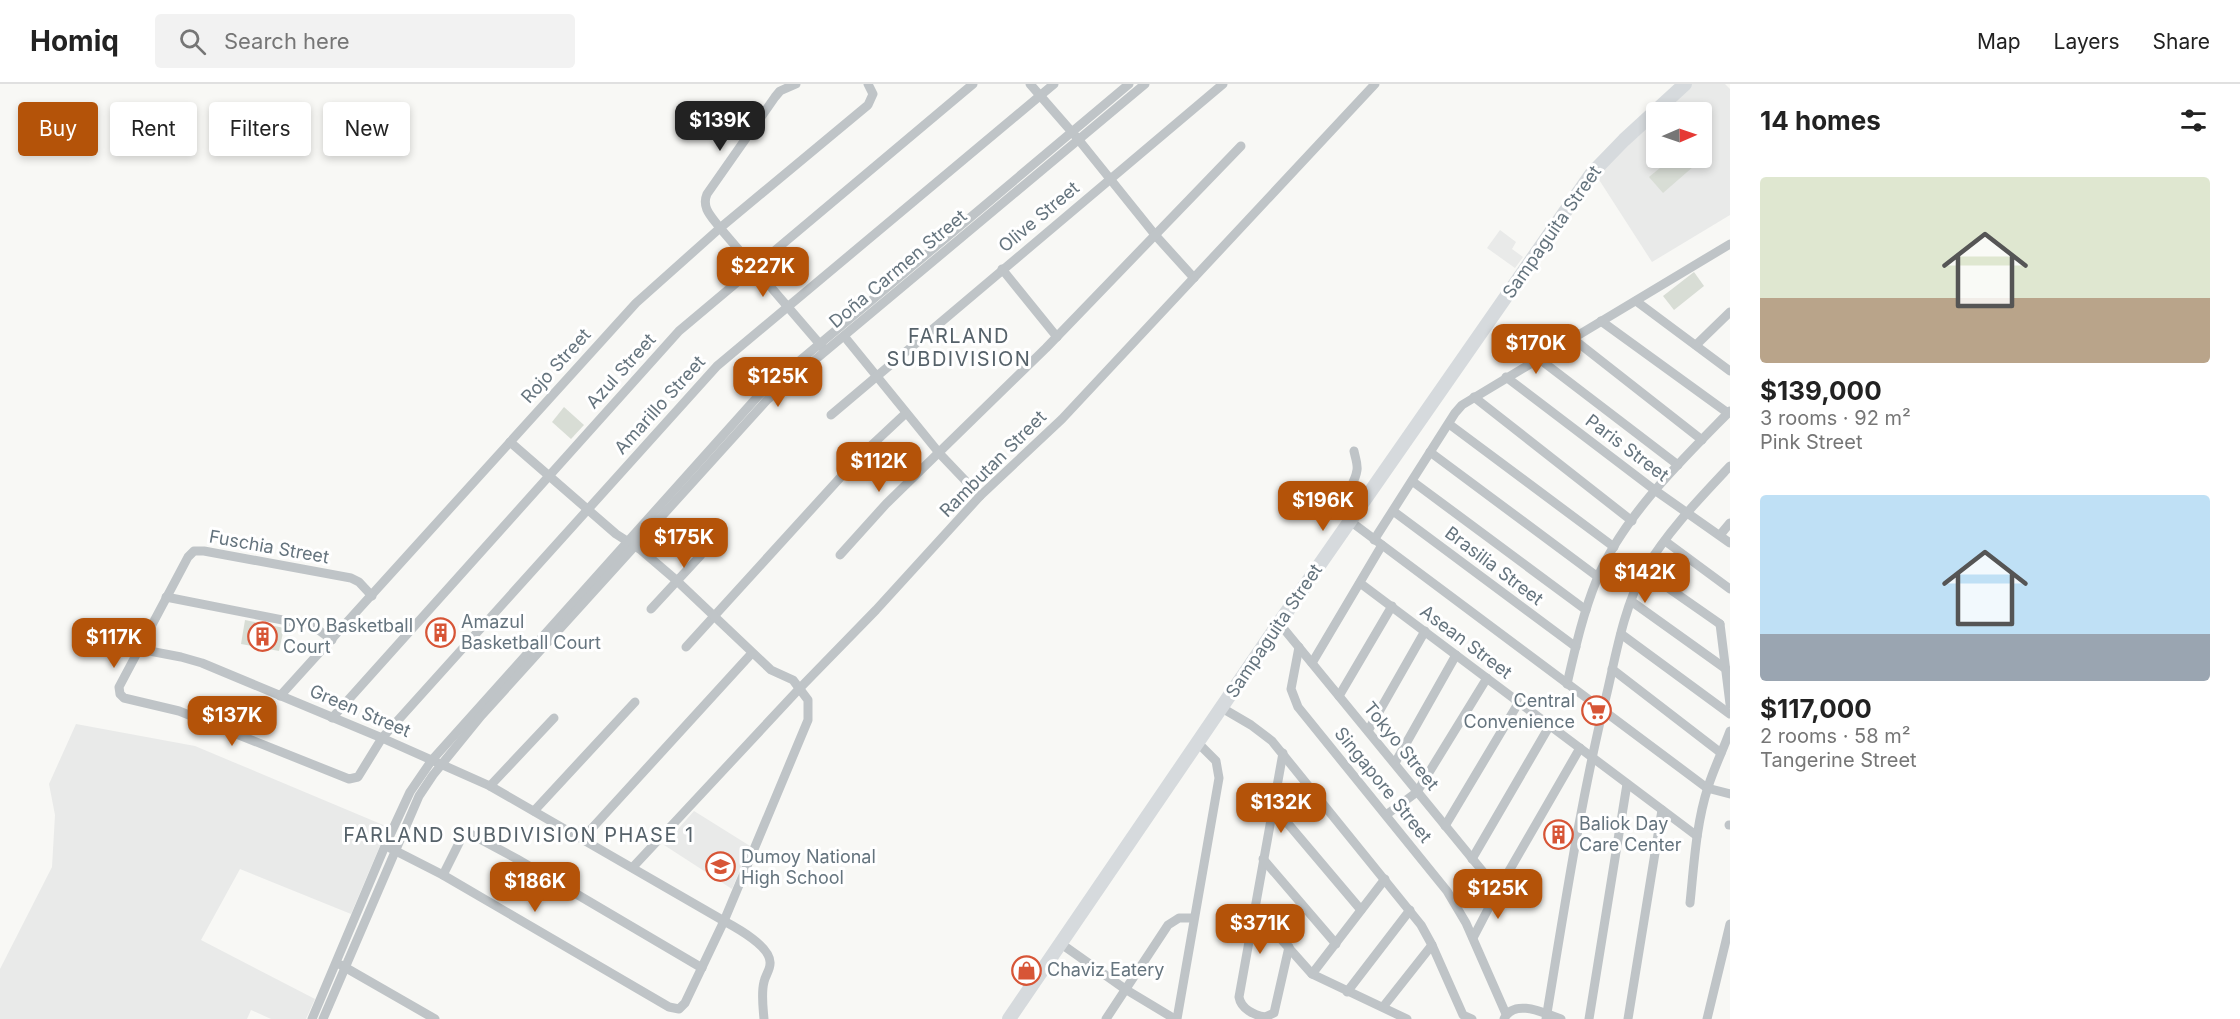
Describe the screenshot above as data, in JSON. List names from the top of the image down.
{
  "streets": {
    "street": [
      "Olive Street",
      "Sampaguita Street",
      "Doña Carmen Street",
      "Rojo Street",
      "Azul Street",
      "Amarillo Street",
      "Paris Street",
      "Rambutan Street",
      "Fuschia Street",
      "Brasilia Street",
      "Asean Street",
      "Green Street",
      "Tokyo Street",
      "Singapore Street"
    ]
  },
  "crossings": [
    ["Sampaguita Street", "Tokyo Street"],
    ["Doña Carmen Street", "Green Street"],
    ["Rojo Street", "Fuschia Street"],
    ["Rojo Street", "Green Street"],
    ["Azul Street", "Green Street"],
    ["Amarillo Street", "Fuschia Street"],
    ["Amarillo Street", "Green Street"],
    ["Rambutan Street", "Green Street"],
    ["Fuschia Street", "Green Street"],
    ["Tokyo Street", "Singapore Street"]
  ],
  "districts": ["FARLAND SUBDIVISION", "FARLAND SUBDIVISION PHASE 1"],
  "places": {
    "building": ["Amazul Basketball Court", "DYO Basketball Court", "Baliok Day Care Center"],
    "supermarket": ["Central Convenience"],
    "school or university": ["Dumoy National High School"],
    "shop": ["Chaviz Eatery"]
  },
  "north": "right",
  "page": {
    "header": "Homiq",
    "search": "Search here",
    "nav": ["Map", "Layers", "Share"],
    "heading": "14 homes",
    "price": [
      "$139K",
      "$227K",
      "$170K",
      "$125K",
      "$112K",
      "$196K",
      "$175K",
      "$142K",
      "$117K",
      "$137K",
      "$132K",
      "$186K",
      "$125K",
      "$371K"
    ],
    "chip": [
      "Buy",
      "Rent",
      "Filters",
      "New"
    ],
    "list": [
      {
        "name": "$139,000",
        "note": "3 rooms · 92 m² · Pink Street"
      },
      {
        "name": "$117,000",
        "note": "2 rooms · 58 m² · Tangerine Street"
      }
    ]
  }
}
